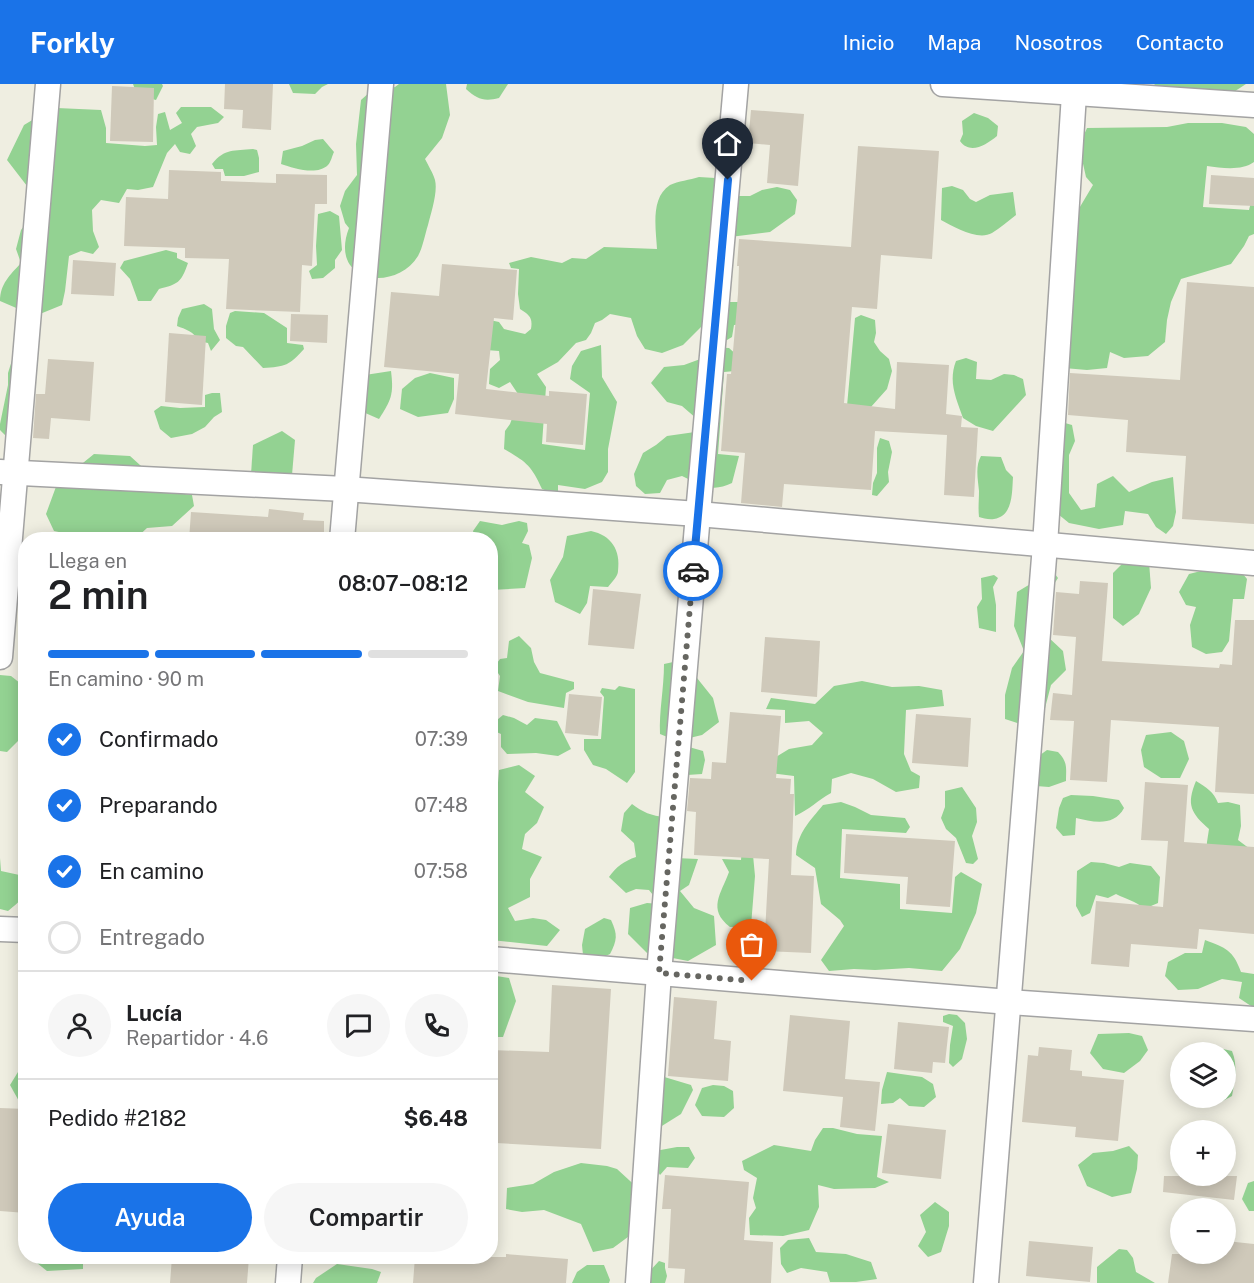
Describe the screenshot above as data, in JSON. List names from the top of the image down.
{
  "page": {
    "header": "Forkly",
    "nav": [
      "Inicio",
      "Mapa",
      "Nosotros",
      "Contacto"
    ],
    "heading": ["2 min", "Llega en", "08:07–08:12"],
    "panel": [
      "Lucía",
      "Repartidor · 4.6",
      "Pedido #2182",
      "$6.48"
    ],
    "bar": "En camino · 90 m",
    "list": [
      ["Confirmado", "07:39"],
      ["Preparando", "07:48"],
      ["En camino", "07:58"],
      "Entregado"
    ],
    "map_buttons": ["+", "−"],
    "buttons": ["Ayuda", "Compartir"]
  }
}
